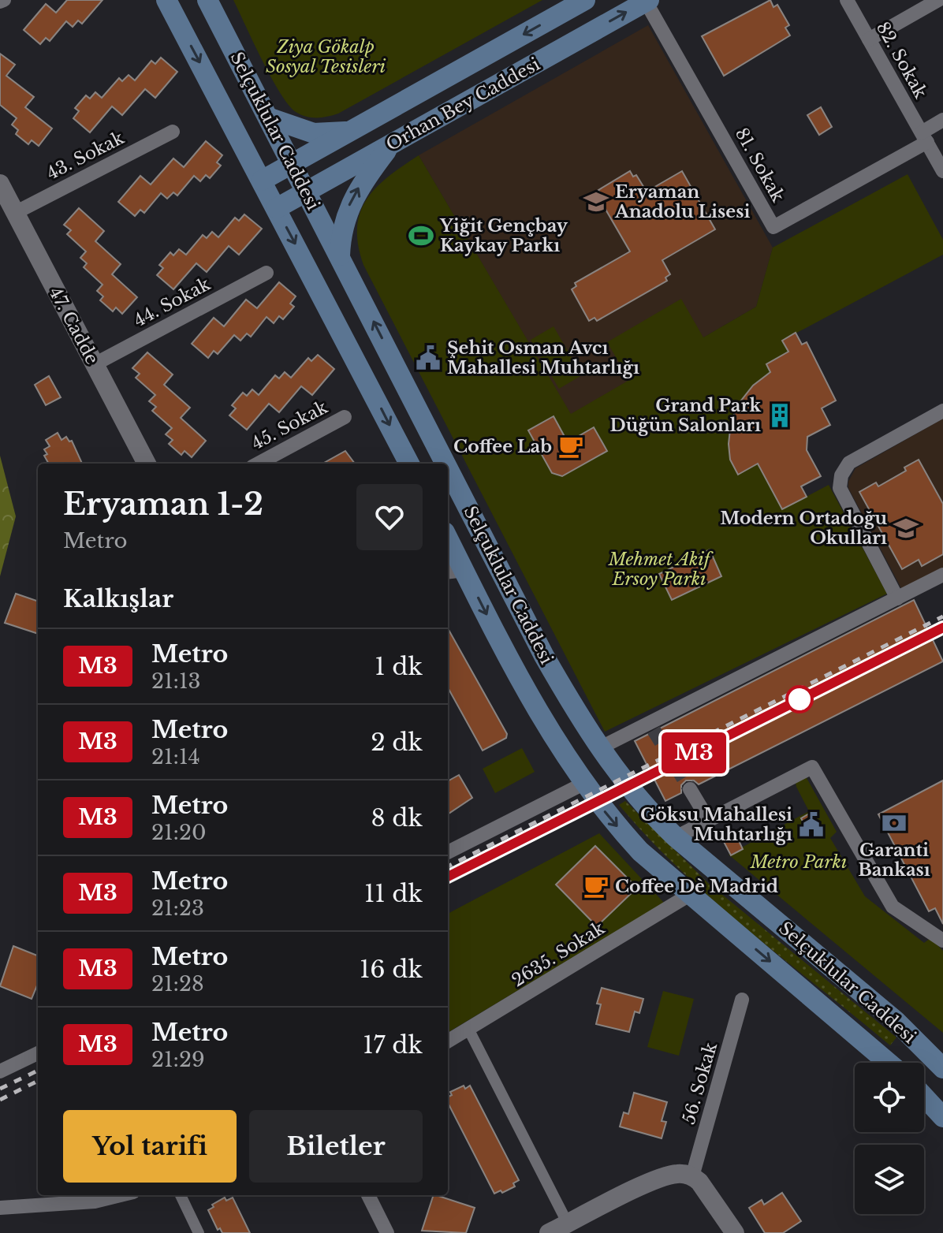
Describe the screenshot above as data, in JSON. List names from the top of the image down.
{
  "streets": {
    "main road": ["Orhan Bey Caddesi", "Selçuklular Caddesi"],
    "street": [
      "82. Sokak",
      "43. Sokak",
      "81. Sokak",
      "44. Sokak",
      "47. Cadde",
      "45. Sokak",
      "2635. Sokak",
      "56. Sokak"
    ]
  },
  "crossings": [
    ["82. Sokak", "81. Sokak"],
    ["Orhan Bey Caddesi", "Selçuklular Caddesi"],
    ["Orhan Bey Caddesi", "81. Sokak"],
    ["Selçuklular Caddesi", "2635. Sokak"],
    ["43. Sokak", "47. Cadde"],
    ["44. Sokak", "47. Cadde"]
  ],
  "parks": ["Ziya Gökalp Sosyal Tesisleri", "Mehmet Akif Ersoy Parkı", "Metro Parkı"],
  "places": {
    "school or university": ["Eryaman Anadolu Lisesi", "Modern Ortadoğu Okulları"],
    "sports": ["Yiğit Gençbay Kaykay Parkı"],
    "public building": ["Şehit Osman Avcı Mahallesi Muhtarlığı", "Göksu Mahallesi Muhtarlığı"],
    "building": ["Grand Park Düğün Salonları"],
    "cafe": ["Coffee Lab", "Coffee Dè Madrid"],
    "bank": ["Garanti Bankası"]
  },
  "lines": ["metro line M3"],
  "page": {
    "on_map": "M3",
    "heading": [
      ["Eryaman 1-2", "Metro"],
      "Kalkışlar"
    ],
    "list": [
      {
        "mark": "M3",
        "name": "Metro",
        "note": "21:13",
        "value": "1 dk"
      },
      {
        "mark": "M3",
        "name": "Metro",
        "note": "21:14",
        "value": "2 dk"
      },
      {
        "mark": "M3",
        "name": "Metro",
        "note": "21:20",
        "value": "8 dk"
      },
      {
        "mark": "M3",
        "name": "Metro",
        "note": "21:23",
        "value": "11 dk"
      },
      {
        "mark": "M3",
        "name": "Metro",
        "note": "21:28",
        "value": "16 dk"
      },
      {
        "mark": "M3",
        "name": "Metro",
        "note": "21:29",
        "value": "17 dk"
      }
    ],
    "buttons": ["Yol tarifi", "Biletler"]
  }
}
